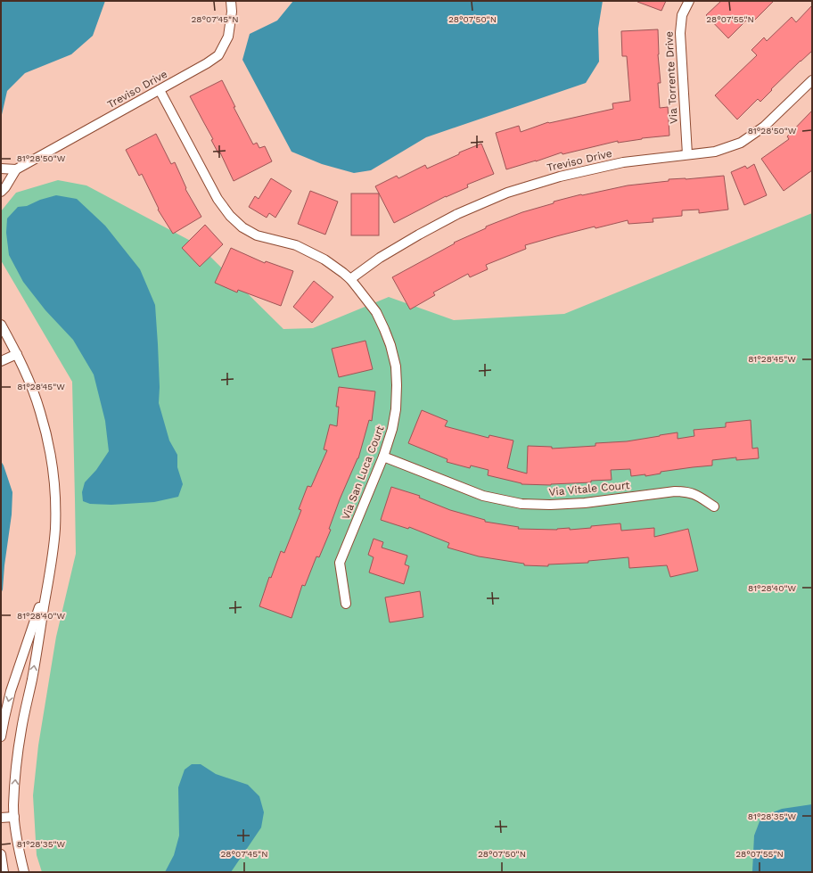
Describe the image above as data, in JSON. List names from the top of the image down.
{
  "streets": {
    "street": [
      "Via Torrente Drive",
      "Treviso Drive",
      "Via San Luca Court",
      "Via Vitale Court"
    ]
  },
  "crossings": [
    ["Via Torrente Drive", "Treviso Drive"],
    ["Treviso Drive", "Via San Luca Court"],
    ["Via San Luca Court", "Via Vitale Court"]
  ],
  "coordinates": [
    "28°07'45\"N",
    "28°07'50\"N",
    "28°07'55\"N",
    "81°28'50\"W",
    "81°28'45\"W",
    "81°28'40\"W",
    "81°28'35\"W"
  ]
}
